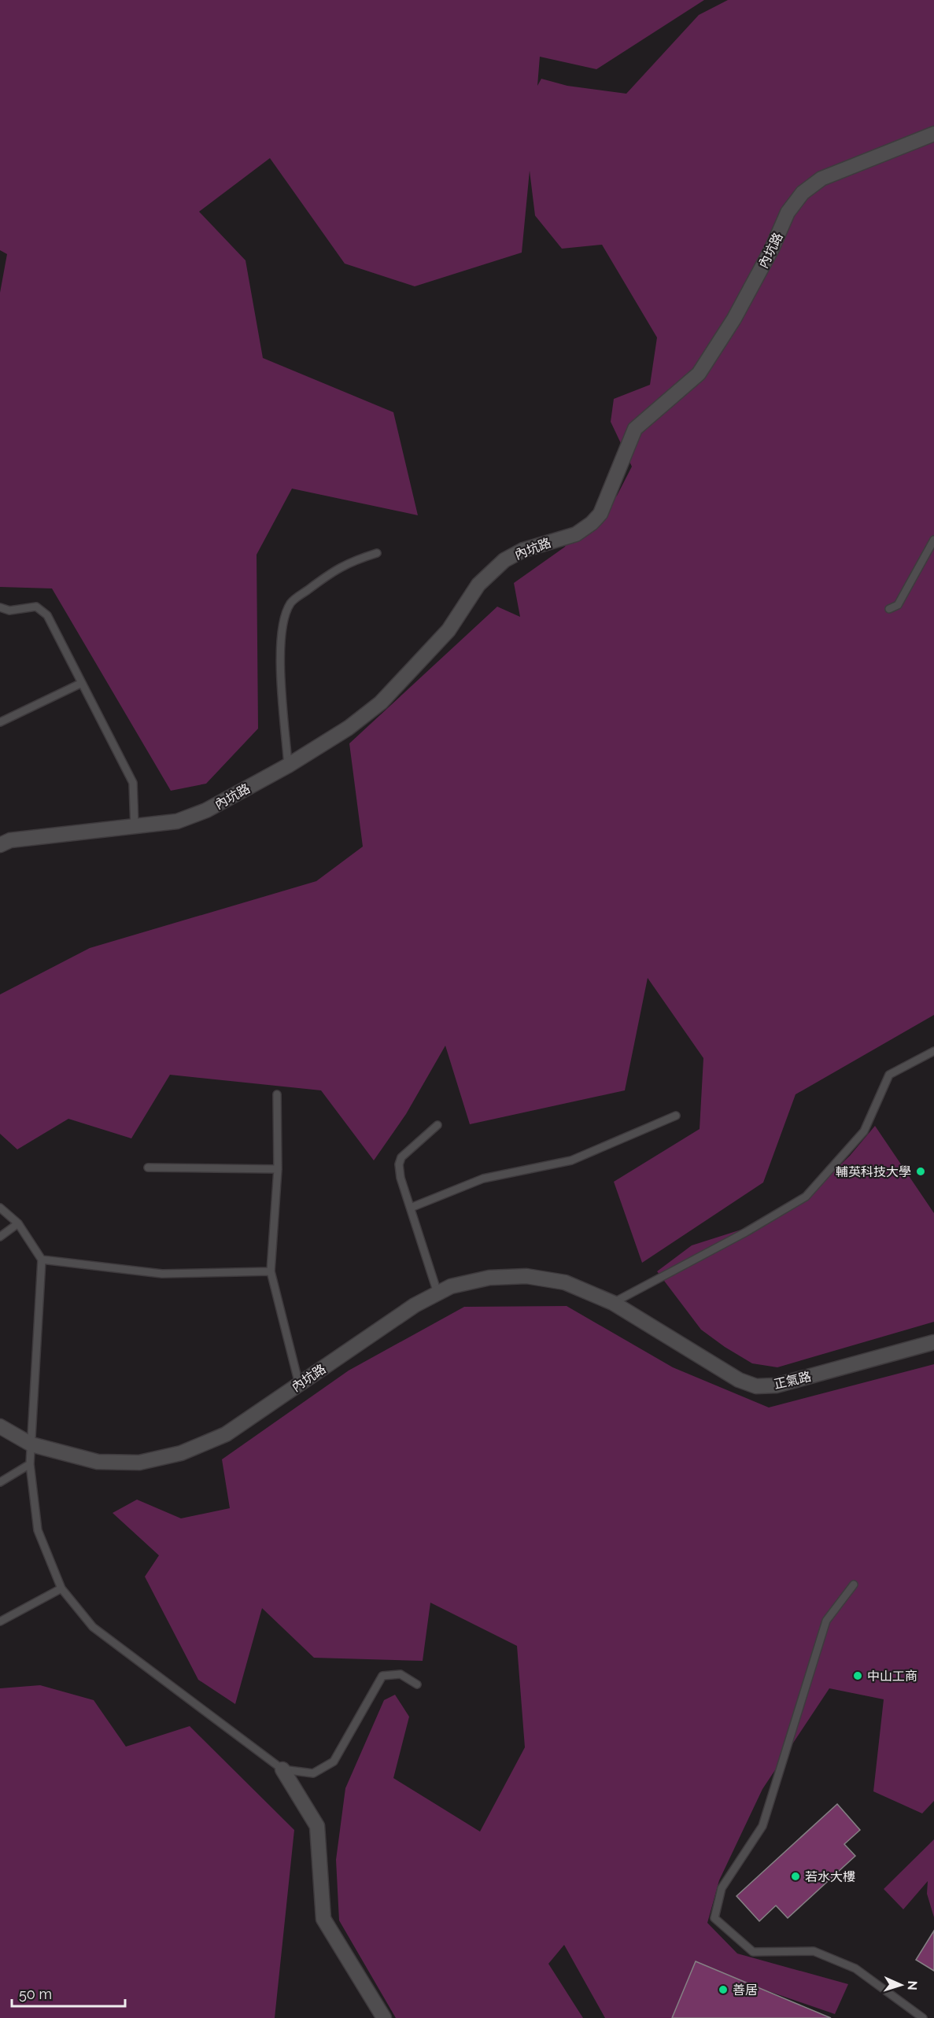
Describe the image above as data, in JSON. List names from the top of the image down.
{
  "streets": {
    "street": ["內坑路", "正氣路"]
  },
  "crossings": [
    ["內坑路", "正氣路"]
  ],
  "places": [
    "輔英科技大學",
    "中山工商",
    "若水大樓",
    "善居"
  ],
  "scale_bar": "50 m",
  "north": "right"
}
